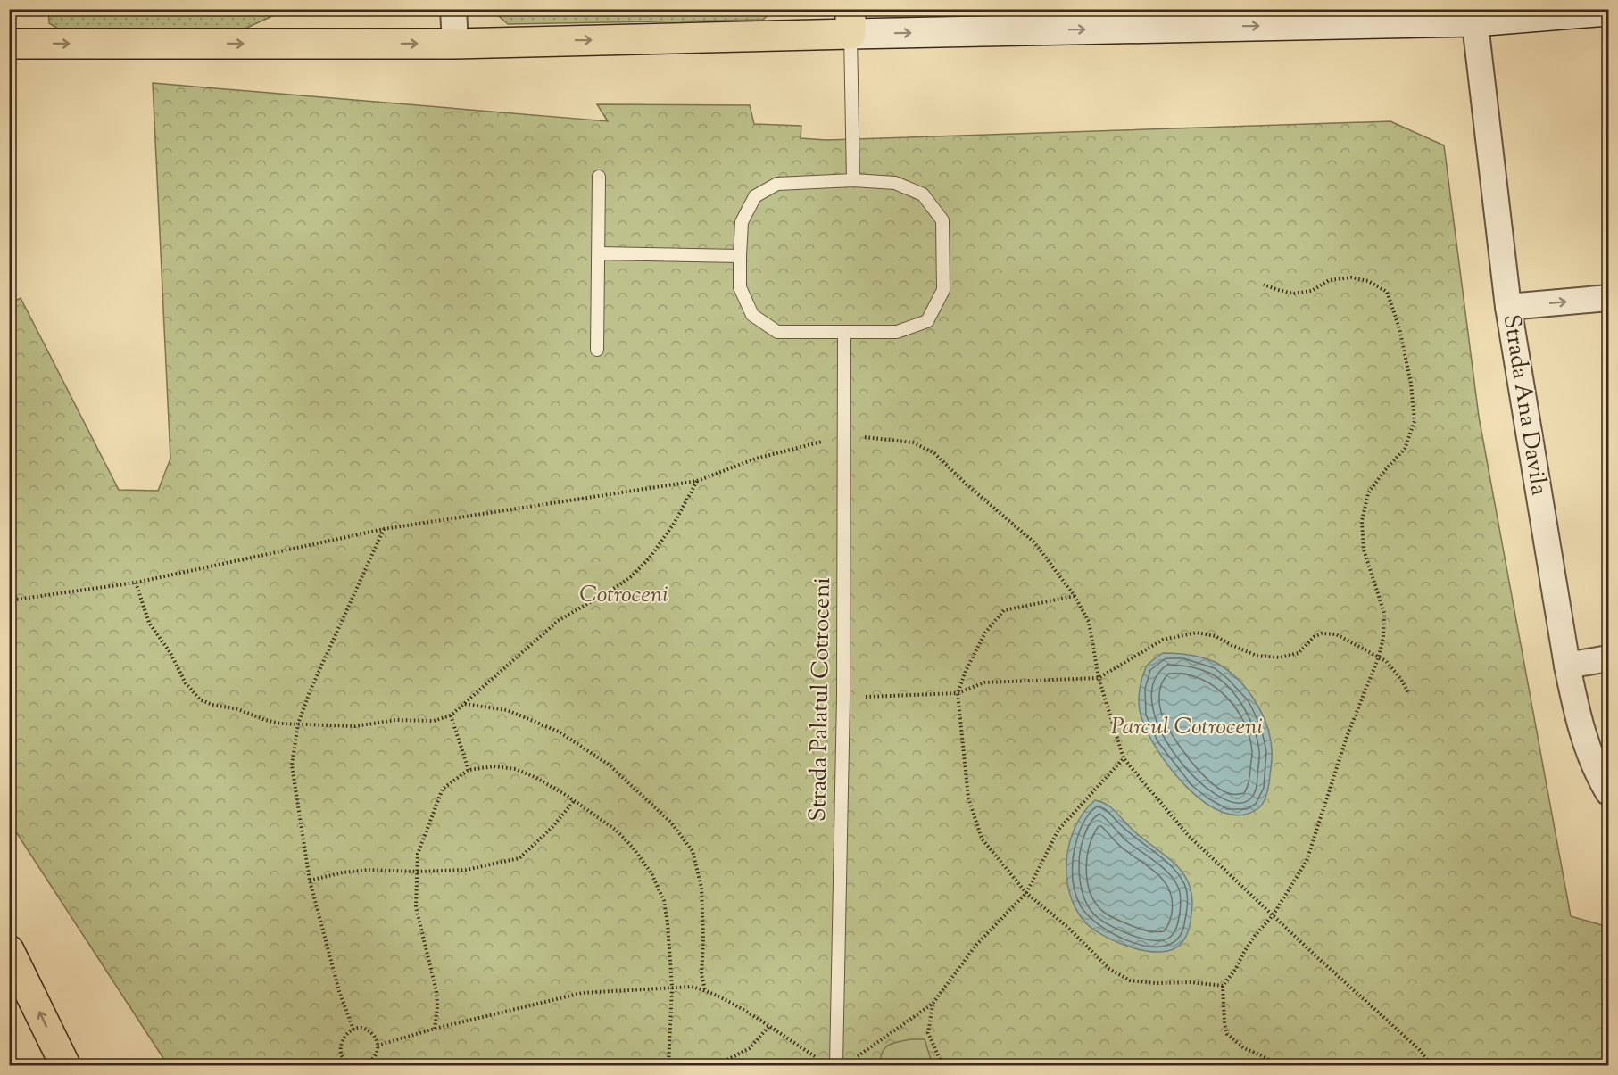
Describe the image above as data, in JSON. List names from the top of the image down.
{
  "streets": {
    "street": ["Strada Ana Davila"],
    "lane": ["Strada Palatul Cotroceni"]
  },
  "parks": ["Cotroceni", "Parcul Cotroceni"]
}
